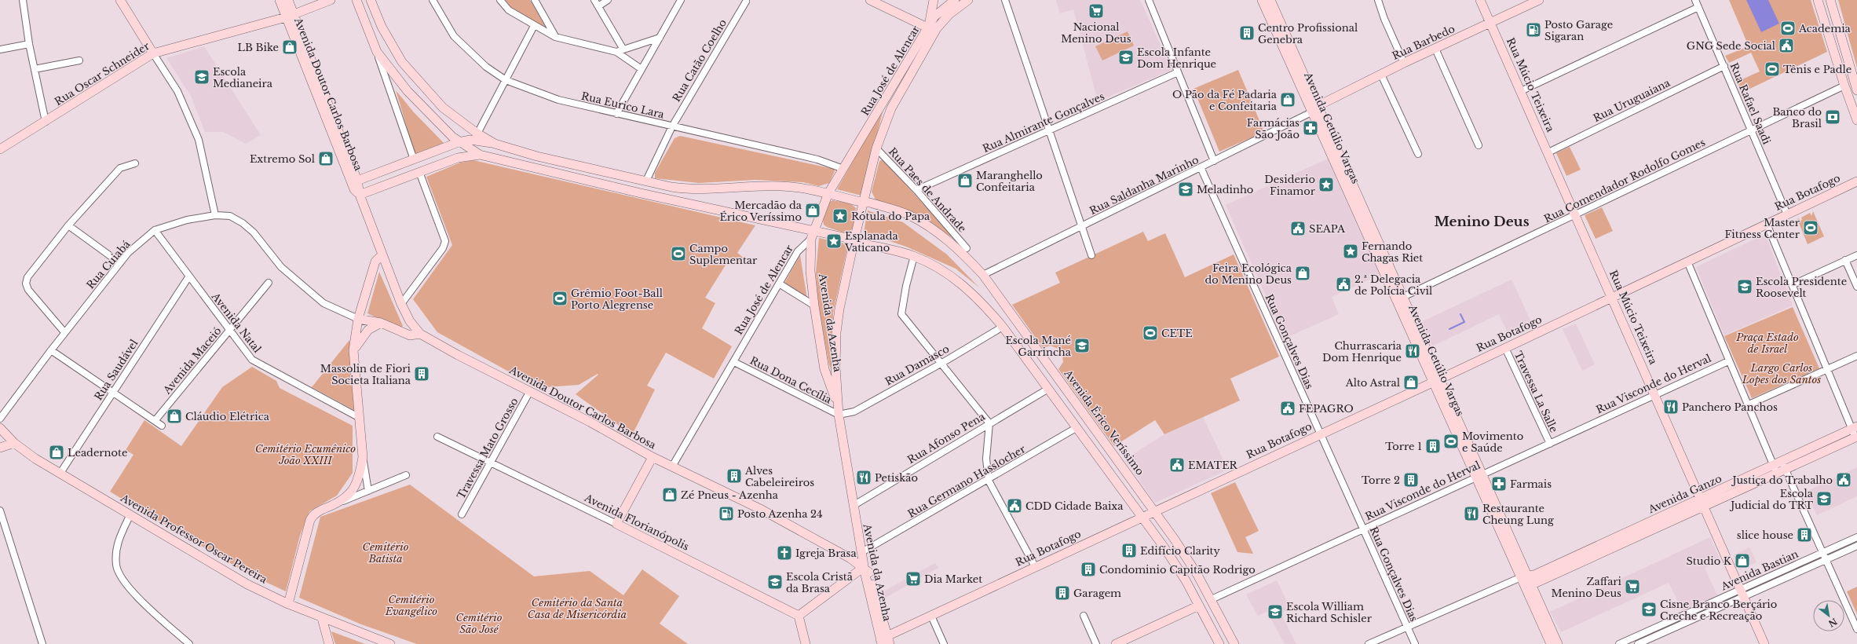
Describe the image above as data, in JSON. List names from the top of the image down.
{
  "streets": {
    "street": [
      "Rua Barbedo",
      "Rua Catão Coelho",
      "Rua José de Alencar",
      "Rua Oscar Schneider",
      "Rua Múcio Teixeira",
      "Avenida Doutor Carlos Barbosa",
      "Rua Uruguaiana",
      "Rua Rafael Saadi",
      "Rua Eurico Lara",
      "Rua Almirante Gonçalves",
      "Avenida Getúlio Vargas",
      "Rua Comendador Rodolfo Gomes",
      "Rua Saldanha Marinho",
      "Rua Paes de Andrade",
      "Rua Botafogo",
      "Rua Cuiabá",
      "Avenida Natal",
      "Avenida da Azenha",
      "Rua Gonçalves Dias",
      "Avenida Maceió",
      "Rua Damasco",
      "Rua Saudável",
      "Rua Dona Cecília",
      "Rua Visconde do Herval",
      "Travessa La Salle",
      "Avenida Érico Veríssimo",
      "Rua Afonso Pena",
      "Travessa Mato Grosso",
      "Rua Germano Hasslocher",
      "Avenida Ganzo",
      "Avenida Florianópolis",
      "Avenida Professor Oscar Pereira",
      "Avenida Bastian"
    ]
  },
  "crossings": [
    ["Rua Barbedo", "Rua Múcio Teixeira"],
    ["Rua Barbedo", "Avenida Getúlio Vargas"],
    ["Rua Barbedo", "Rua Saldanha Marinho"],
    ["Rua Catão Coelho", "Rua Eurico Lara"],
    ["Rua Catão Coelho", "Avenida Érico Veríssimo"],
    ["Rua José de Alencar", "Avenida Doutor Carlos Barbosa"],
    ["Rua José de Alencar", "Rua Eurico Lara"],
    ["Rua José de Alencar", "Rua Paes de Andrade"],
    ["Rua José de Alencar", "Avenida da Azenha"],
    ["Rua José de Alencar", "Rua Dona Cecília"],
    ["Rua José de Alencar", "Avenida Érico Veríssimo"],
    ["Rua Oscar Schneider", "Avenida Doutor Carlos Barbosa"],
    ["Rua Múcio Teixeira", "Rua Uruguaiana"],
    ["Rua Múcio Teixeira", "Rua Comendador Rodolfo Gomes"],
    ["Rua Múcio Teixeira", "Rua Botafogo"],
    ["Rua Múcio Teixeira", "Rua Visconde do Herval"],
    ["Rua Múcio Teixeira", "Avenida Ganzo"],
    ["Rua Múcio Teixeira", "Avenida Bastian"],
    ["Avenida Doutor Carlos Barbosa", "Avenida da Azenha"],
    ["Avenida Doutor Carlos Barbosa", "Travessa Mato Grosso"],
    ["Rua Uruguaiana", "Rua Rafael Saadi"],
    ["Rua Rafael Saadi", "Rua Comendador Rodolfo Gomes"],
    ["Rua Rafael Saadi", "Rua Botafogo"],
    ["Rua Almirante Gonçalves", "Rua Paes de Andrade"],
    ["Avenida Getúlio Vargas", "Rua Comendador Rodolfo Gomes"],
    ["Avenida Getúlio Vargas", "Rua Saldanha Marinho"],
    ["Avenida Getúlio Vargas", "Rua Botafogo"],
    ["Avenida Getúlio Vargas", "Rua Visconde do Herval"],
    ["Avenida Getúlio Vargas", "Avenida Ganzo"],
    ["Rua Saldanha Marinho", "Rua Gonçalves Dias"],
    ["Rua Saldanha Marinho", "Avenida Érico Veríssimo"],
    ["Rua Paes de Andrade", "Avenida Érico Veríssimo"],
    ["Rua Botafogo", "Avenida da Azenha"],
    ["Rua Botafogo", "Rua Gonçalves Dias"],
    ["Rua Botafogo", "Travessa La Salle"],
    ["Rua Botafogo", "Avenida Érico Veríssimo"],
    ["Rua Cuiabá", "Avenida Natal"],
    ["Avenida Natal", "Avenida Maceió"],
    ["Avenida Natal", "Rua Saudável"],
    ["Avenida da Azenha", "Rua Damasco"],
    ["Avenida da Azenha", "Rua Dona Cecília"],
    ["Avenida da Azenha", "Avenida Érico Veríssimo"],
    ["Avenida da Azenha", "Rua Afonso Pena"],
    ["Avenida da Azenha", "Rua Germano Hasslocher"],
    ["Rua Gonçalves Dias", "Rua Visconde do Herval"],
    ["Rua Damasco", "Rua Dona Cecília"],
    ["Rua Saudável", "Avenida Professor Oscar Pereira"],
    ["Rua Visconde do Herval", "Travessa La Salle"],
    ["Rua Visconde do Herval", "Avenida Érico Veríssimo"],
    ["Travessa Mato Grosso", "Avenida Florianópolis"]
  ],
  "districts": ["Menino Deus"],
  "parks": [
    "Praça Estado de Israel",
    "Largo Carlos Lopes dos Santos",
    "Cemitério Ecumênico João XXIII",
    "Cemitério Batista",
    "Cemitério Evangélico",
    "Cemitério da Santa Casa de Misericórdia",
    "Cemitério São José"
  ],
  "places": {
    "supermarket": ["Nacional Menino Deus", "Dia Market", "Zaffari Menino Deus"],
    "sports": [
      "Academia",
      "Tênis e Padle",
      "Master Fitness Center",
      "Campo Suplementar",
      "Grêmio Foot-Ball Porto Alegrense",
      "CETE",
      "Movimento e Saúde"
    ],
    "fuel station": ["Posto Garage Sigaran", "Posto Azenha 24"],
    "building": [
      "Centro Profissional Genebra",
      "Massolin de Fiori Societa Italiana",
      "Torre 1",
      "Alves Cabeleireiros",
      "Torre 2",
      "slice house",
      "Edifício Clarity",
      "Condominio Capitão Rodrigo",
      "Garagem"
    ],
    "public building": [
      "GNG Sede Social",
      "SEAPA",
      "2.ª Delegacia de Polícia Civil",
      "FEPAGRO",
      "EMATER",
      "Justiça do Trabalho",
      "CDD Cidade Baixa"
    ],
    "shop": [
      "LB Bike",
      "O Pão da Fé Padaria e Confeitaria",
      "Extremo Sol",
      "Maranghello Confeitaria",
      "Mercadão da Érico Veríssimo",
      "Feira Ecológica do Menino Deus",
      "Alto Astral",
      "Cláudio Elétrica",
      "Leadernote",
      "Zé Pneus - Azenha",
      "Studio K"
    ],
    "school or university": [
      "Escola Infante Dom Henrique",
      "Escola Medianeira",
      "Meladinho",
      "Escola Presidente Roosevelt",
      "Escola Mané Garrincha",
      "Escola Judicial do TRT",
      "Escola Cristã da Brasa",
      "Cisne Branco Berçário Creche e Recreação",
      "Escola William Richard Schisler"
    ],
    "bank": ["Banco do Brasil"],
    "pharmacy": ["Farmácias São João", "Farmais"],
    "place": [
      "Desiderio Finamor",
      "Rótula do Papa",
      "Esplanada Vaticano",
      "Fernando Chagas Riet"
    ],
    "restaurant": [
      "Churrascaria Dom Henrique",
      "Panchero Panchos",
      "Petiskão",
      "Restaurante Cheung Lung"
    ],
    "church": ["Igreja Brasa"]
  },
  "north": "bottom right"
}
